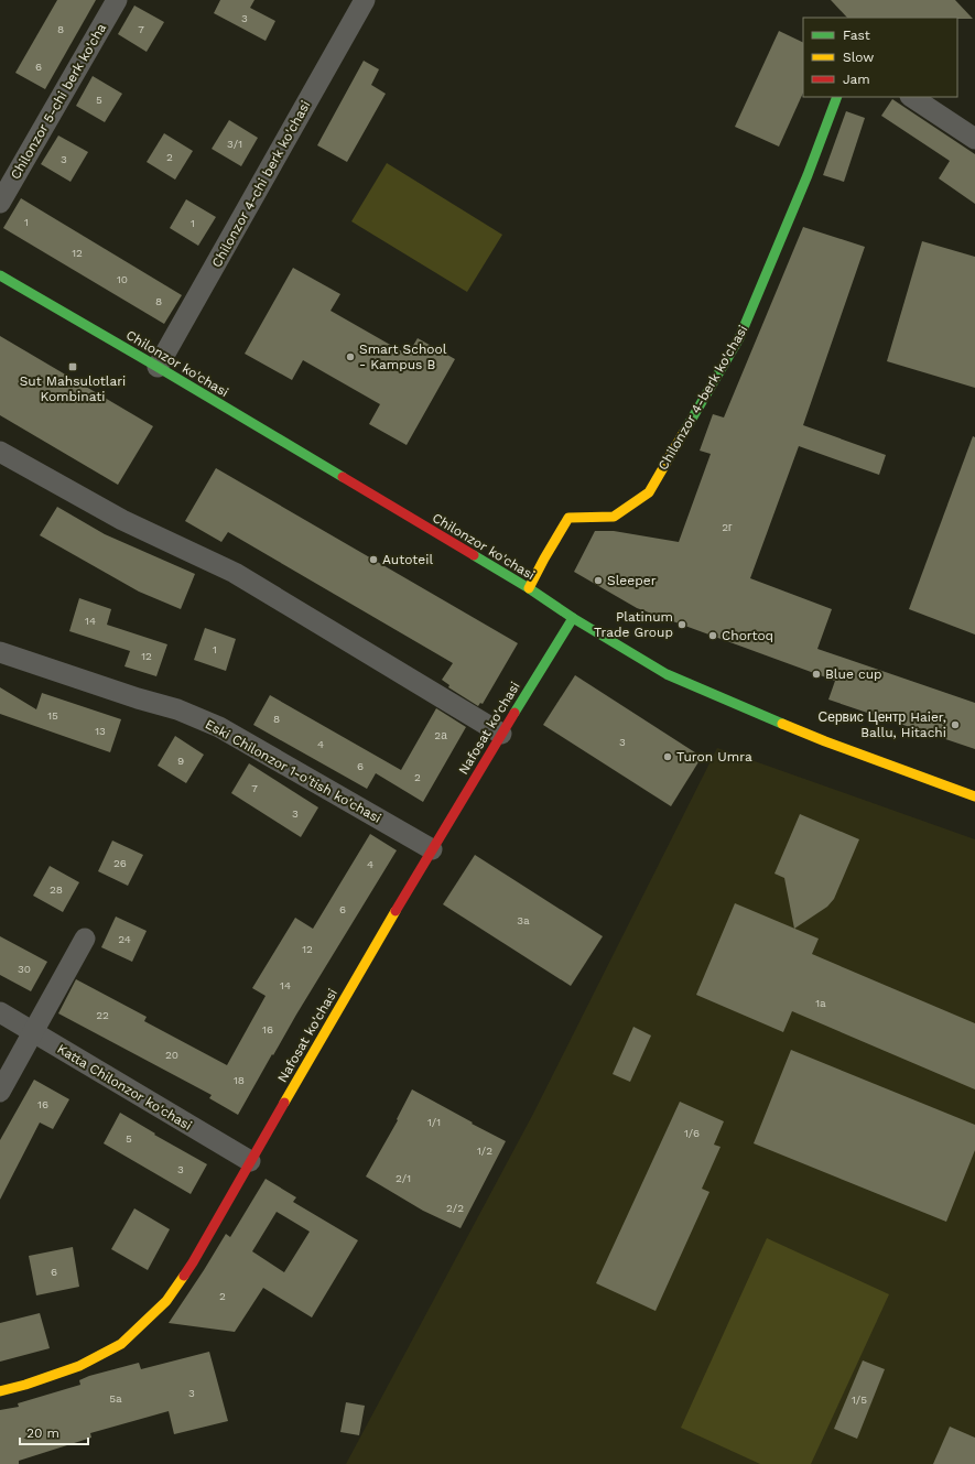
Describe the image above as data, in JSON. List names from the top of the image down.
{
  "streets": {
    "street": [
      "Chilonzor 5-chi berk ko'cha",
      "Chilonzor 4-chi berk ko'chasi",
      "Chilonzor ko'chasi",
      "Chilonzor 4-berk ko'chasi",
      "Nafosat ko'chasi",
      "Eski Chilonzor 1-o'tish ko'chasi",
      "Katta Chilonzor ko'chasi"
    ]
  },
  "crossings": [
    ["Chilonzor 4-chi berk ko'chasi", "Chilonzor ko'chasi"],
    ["Chilonzor ko'chasi", "Chilonzor 4-berk ko'chasi"],
    ["Chilonzor ko'chasi", "Nafosat ko'chasi"],
    ["Nafosat ko'chasi", "Eski Chilonzor 1-o'tish ko'chasi"],
    ["Nafosat ko'chasi", "Katta Chilonzor ko'chasi"]
  ],
  "places": {
    "other": [
      "Smart School - Kampus B",
      "Autoteil",
      "Sleeper",
      "Platinum Trade Group",
      "Chortoq",
      "Blue cup",
      "Сервис Центр Haier, Ballu, Hitachi",
      "Turon Umra"
    ],
    "transit": ["Sut Mahsulotlari Kombinati"]
  },
  "house_numbers": [
    "3",
    "8",
    "7",
    "6",
    "5",
    "3/1",
    "2",
    "3",
    "1",
    "1",
    "12",
    "10",
    "8",
    "2г",
    "14",
    "1",
    "12",
    "15",
    "8",
    "13",
    "2а",
    "3",
    "4",
    "9",
    "6",
    "2",
    "7",
    "3",
    "26",
    "4",
    "28",
    "6",
    "3a",
    "24",
    "12",
    "30",
    "14",
    "1a",
    "22",
    "16",
    "20",
    "18",
    "16",
    "1/1",
    "1/6",
    "5",
    "1/2",
    "3",
    "2/1",
    "2/2",
    "6",
    "2",
    "3",
    "5a",
    "1/5"
  ],
  "legend": ["Fast", "Slow", "Jam"],
  "scale_bar": "20 m"
}
